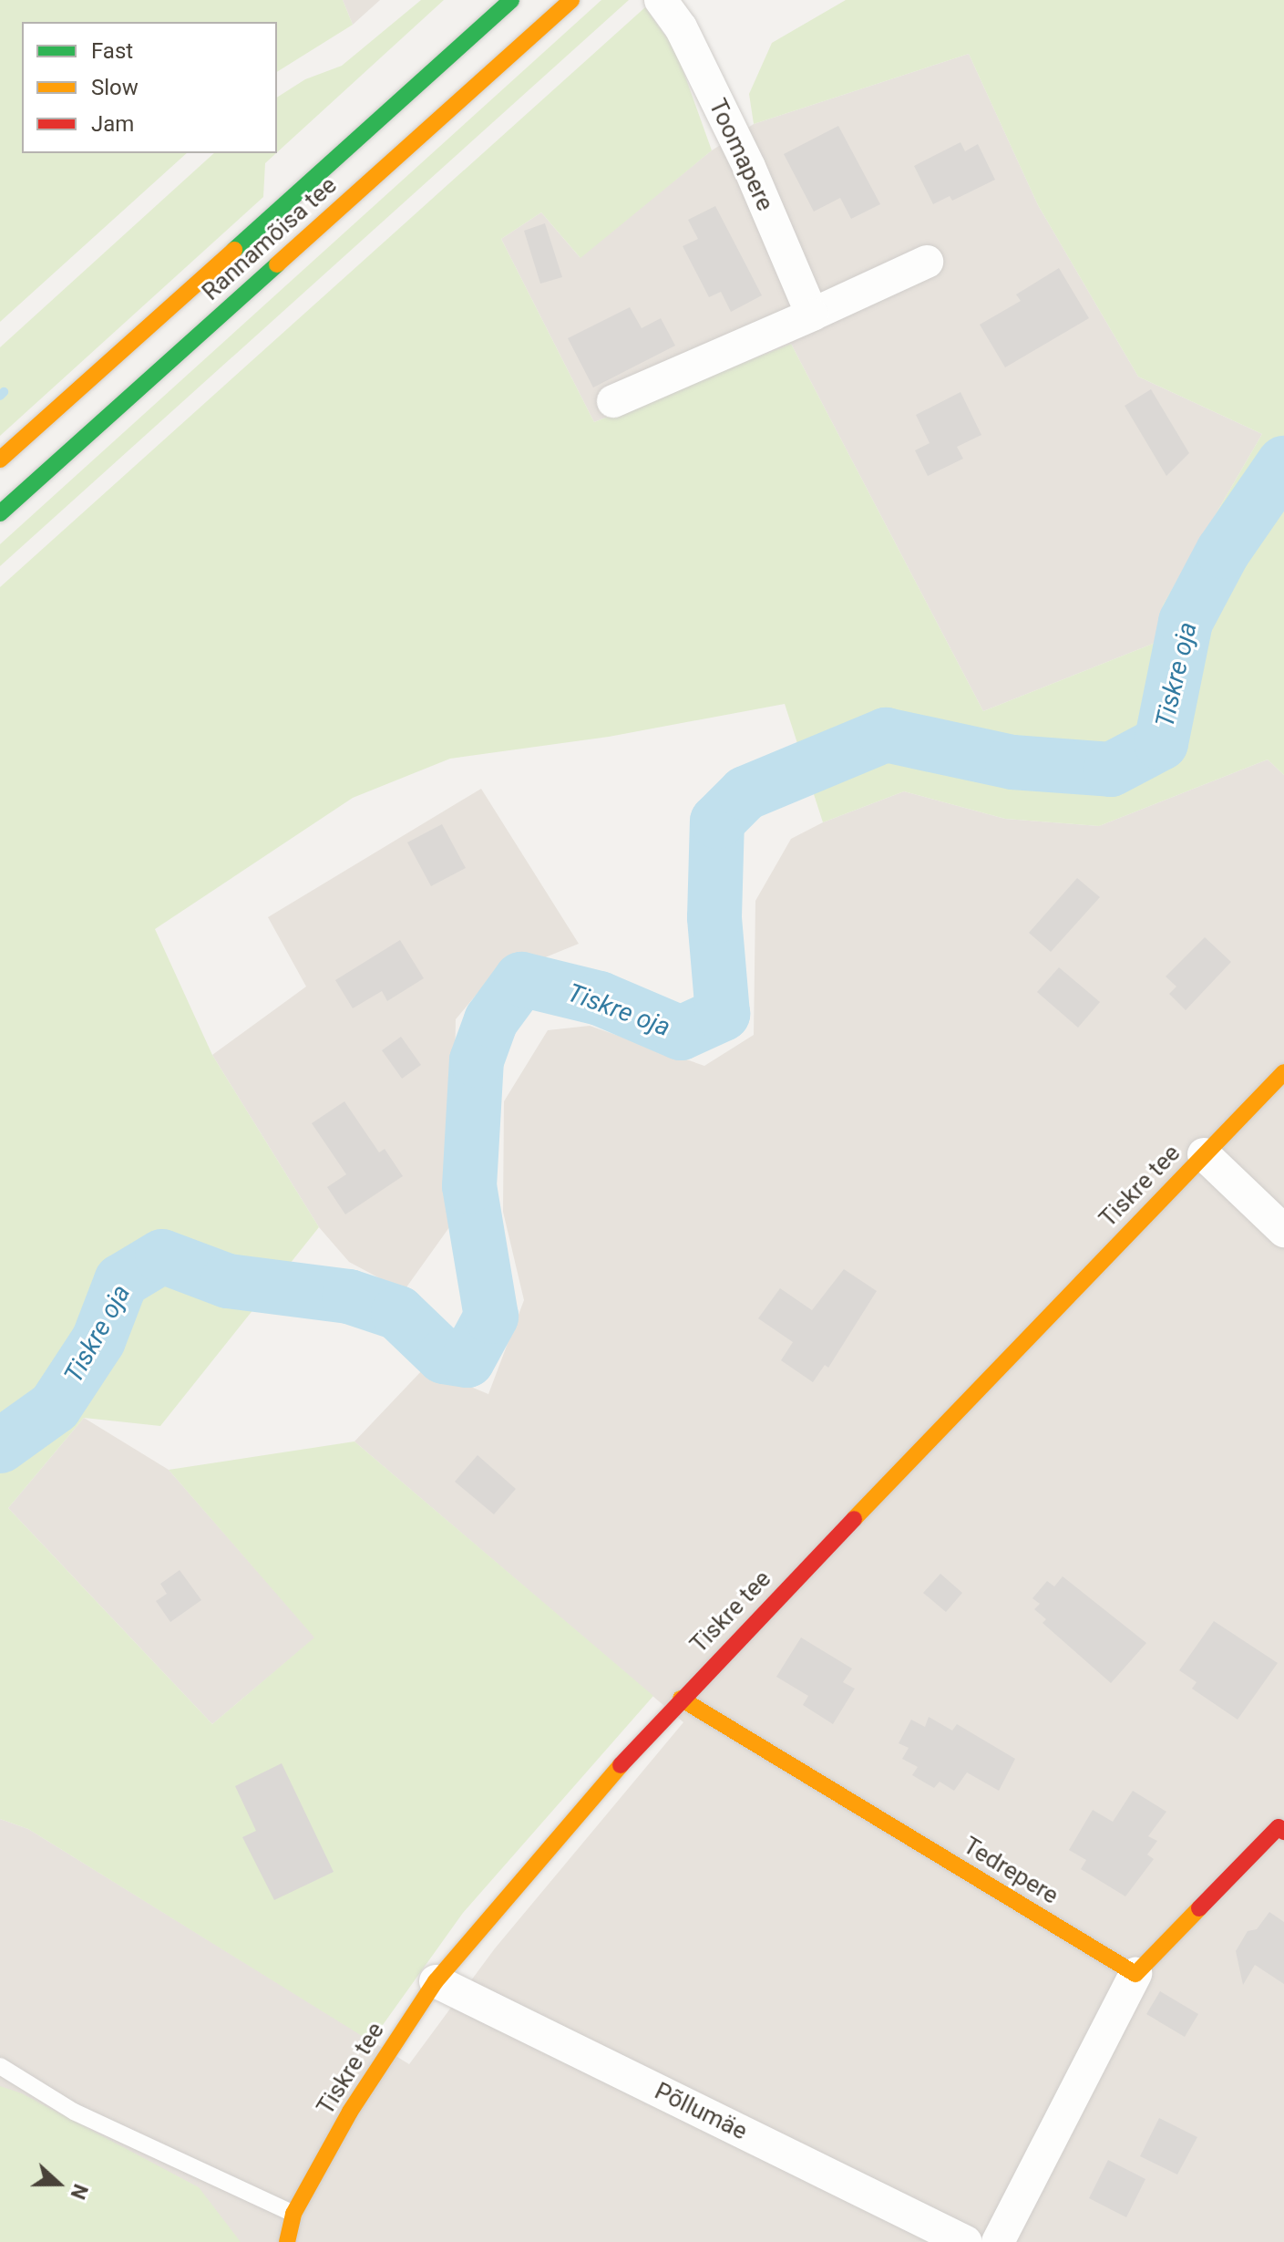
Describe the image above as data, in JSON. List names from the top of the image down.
{
  "streets": {
    "street": [
      "Toomapere",
      "Rannamõisa tee",
      "Tiskre tee",
      "Tedrepere",
      "Põllumäe"
    ]
  },
  "crossings": [
    ["Tiskre tee", "Tedrepere"],
    ["Tiskre tee", "Põllumäe"]
  ],
  "water": ["Tiskre oja"],
  "legend": ["Fast", "Slow", "Jam"],
  "north": "right"
}
